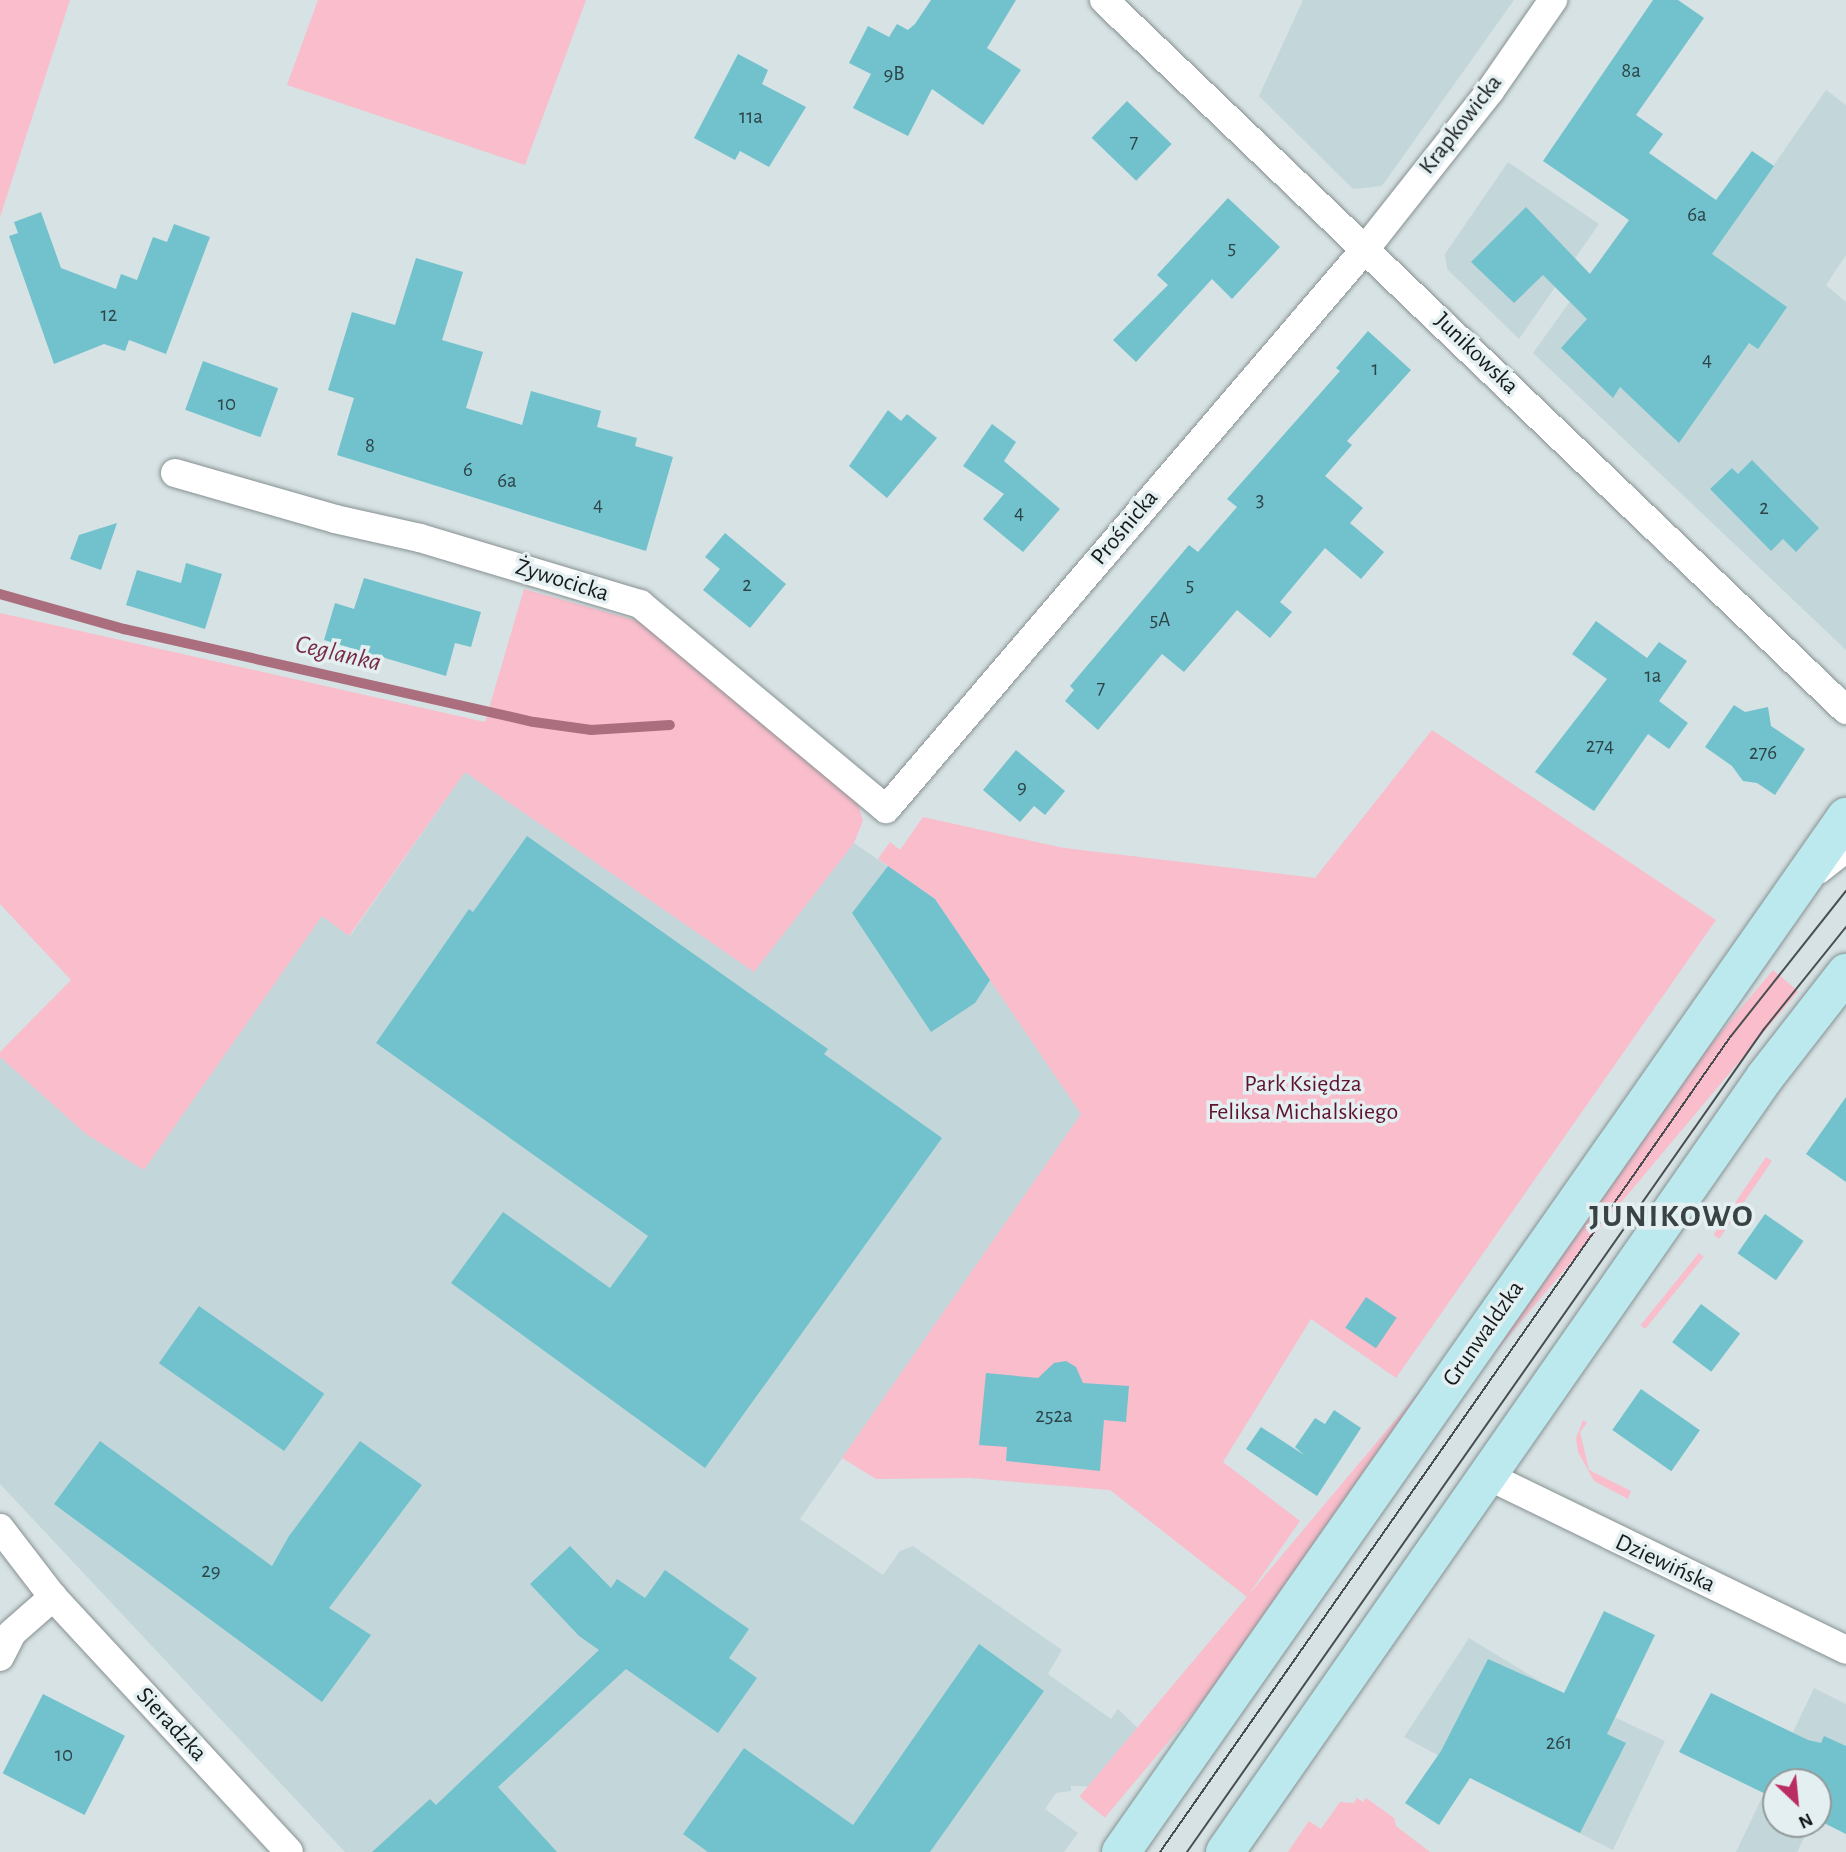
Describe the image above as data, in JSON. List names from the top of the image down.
{
  "streets": {
    "street": [
      "Krapkowicka",
      "Junikowska",
      "Prośnicka",
      "Żywocicka",
      "Grunwaldzka",
      "Dziewińska",
      "Sieradzka"
    ]
  },
  "crossings": [
    ["Krapkowicka", "Junikowska"],
    ["Krapkowicka", "Prośnicka"],
    ["Junikowska", "Prośnicka"],
    ["Prośnicka", "Żywocicka"]
  ],
  "districts": ["JUNIKOWO"],
  "water": ["Ceglanka"],
  "parks": ["Park Księdza Feliksa Michalskiego"],
  "house_numbers": [
    "8a",
    "9B",
    "11a",
    "7",
    "6a",
    "5",
    "12",
    "4",
    "1",
    "10",
    "8",
    "6",
    "6a",
    "3",
    "4",
    "2",
    "4",
    "2",
    "5",
    "5A",
    "1a",
    "7",
    "274",
    "276",
    "9",
    "252a",
    "29",
    "261",
    "10"
  ],
  "north": "bottom right"
}
